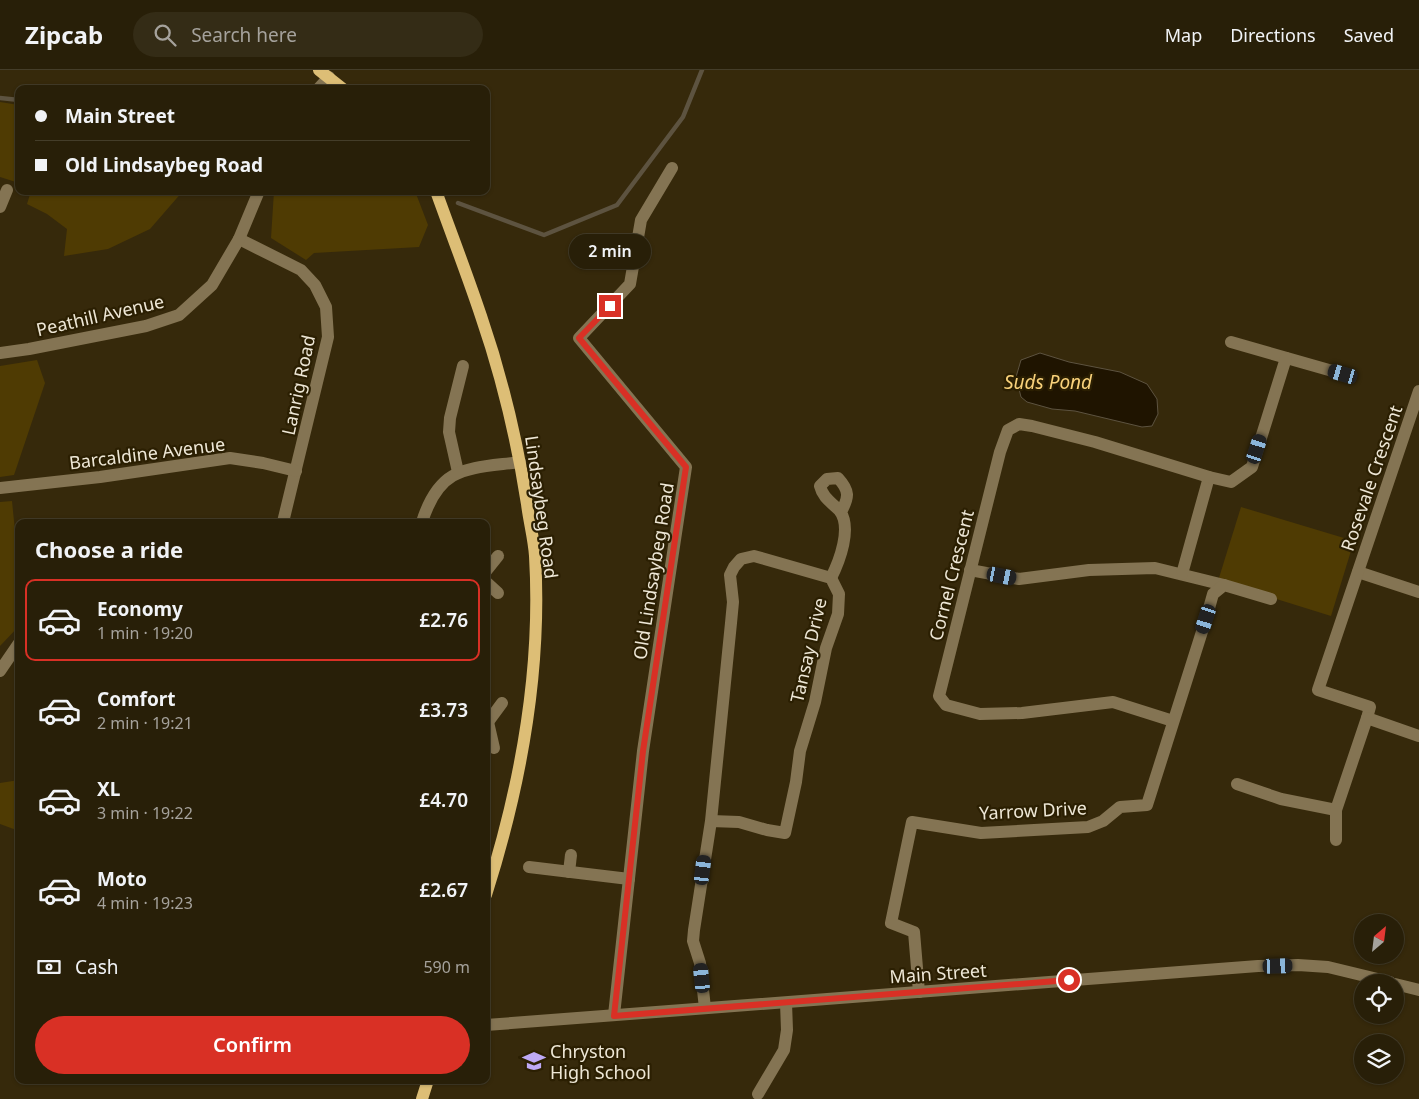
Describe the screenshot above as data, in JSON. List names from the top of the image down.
{
  "streets": {
    "main road": ["Lindsaybeg Road"],
    "street": [
      "Peathill Avenue",
      "Lanrig Road",
      "Barcaldine Avenue",
      "Rosevale Crescent",
      "Old Lindsaybeg Road",
      "Cornel Crescent",
      "Tansay Drive",
      "Yarrow Drive",
      "Main Street"
    ]
  },
  "crossings": [
    ["Peathill Avenue", "Lanrig Road"],
    ["Lanrig Road", "Barcaldine Avenue"],
    ["Old Lindsaybeg Road", "Main Street"],
    ["Cornel Crescent", "Yarrow Drive"],
    ["Tansay Drive", "Main Street"],
    ["Yarrow Drive", "Main Street"]
  ],
  "water": ["Suds Pond"],
  "places": {
    "school or university": ["Chryston High School"]
  },
  "north": "top right",
  "page": {
    "header": "Zipcab",
    "search": "Search here",
    "nav": ["Map", "Directions", "Saved"],
    "banner": ["Main Street", "Old Lindsaybeg Road"],
    "bubble": "2 min",
    "heading": "Choose a ride",
    "list": [
      {
        "name": "Economy",
        "note": "1 min · 19:20",
        "value": "£2.76"
      },
      {
        "name": "Comfort",
        "note": "2 min · 19:21",
        "value": "£3.73"
      },
      {
        "name": "XL",
        "note": "3 min · 19:22",
        "value": "£4.70"
      },
      {
        "name": "Moto",
        "note": "4 min · 19:23",
        "value": "£2.67"
      }
    ],
    "pay": ["Cash", "590 m"],
    "buttons": "Confirm"
  }
}
